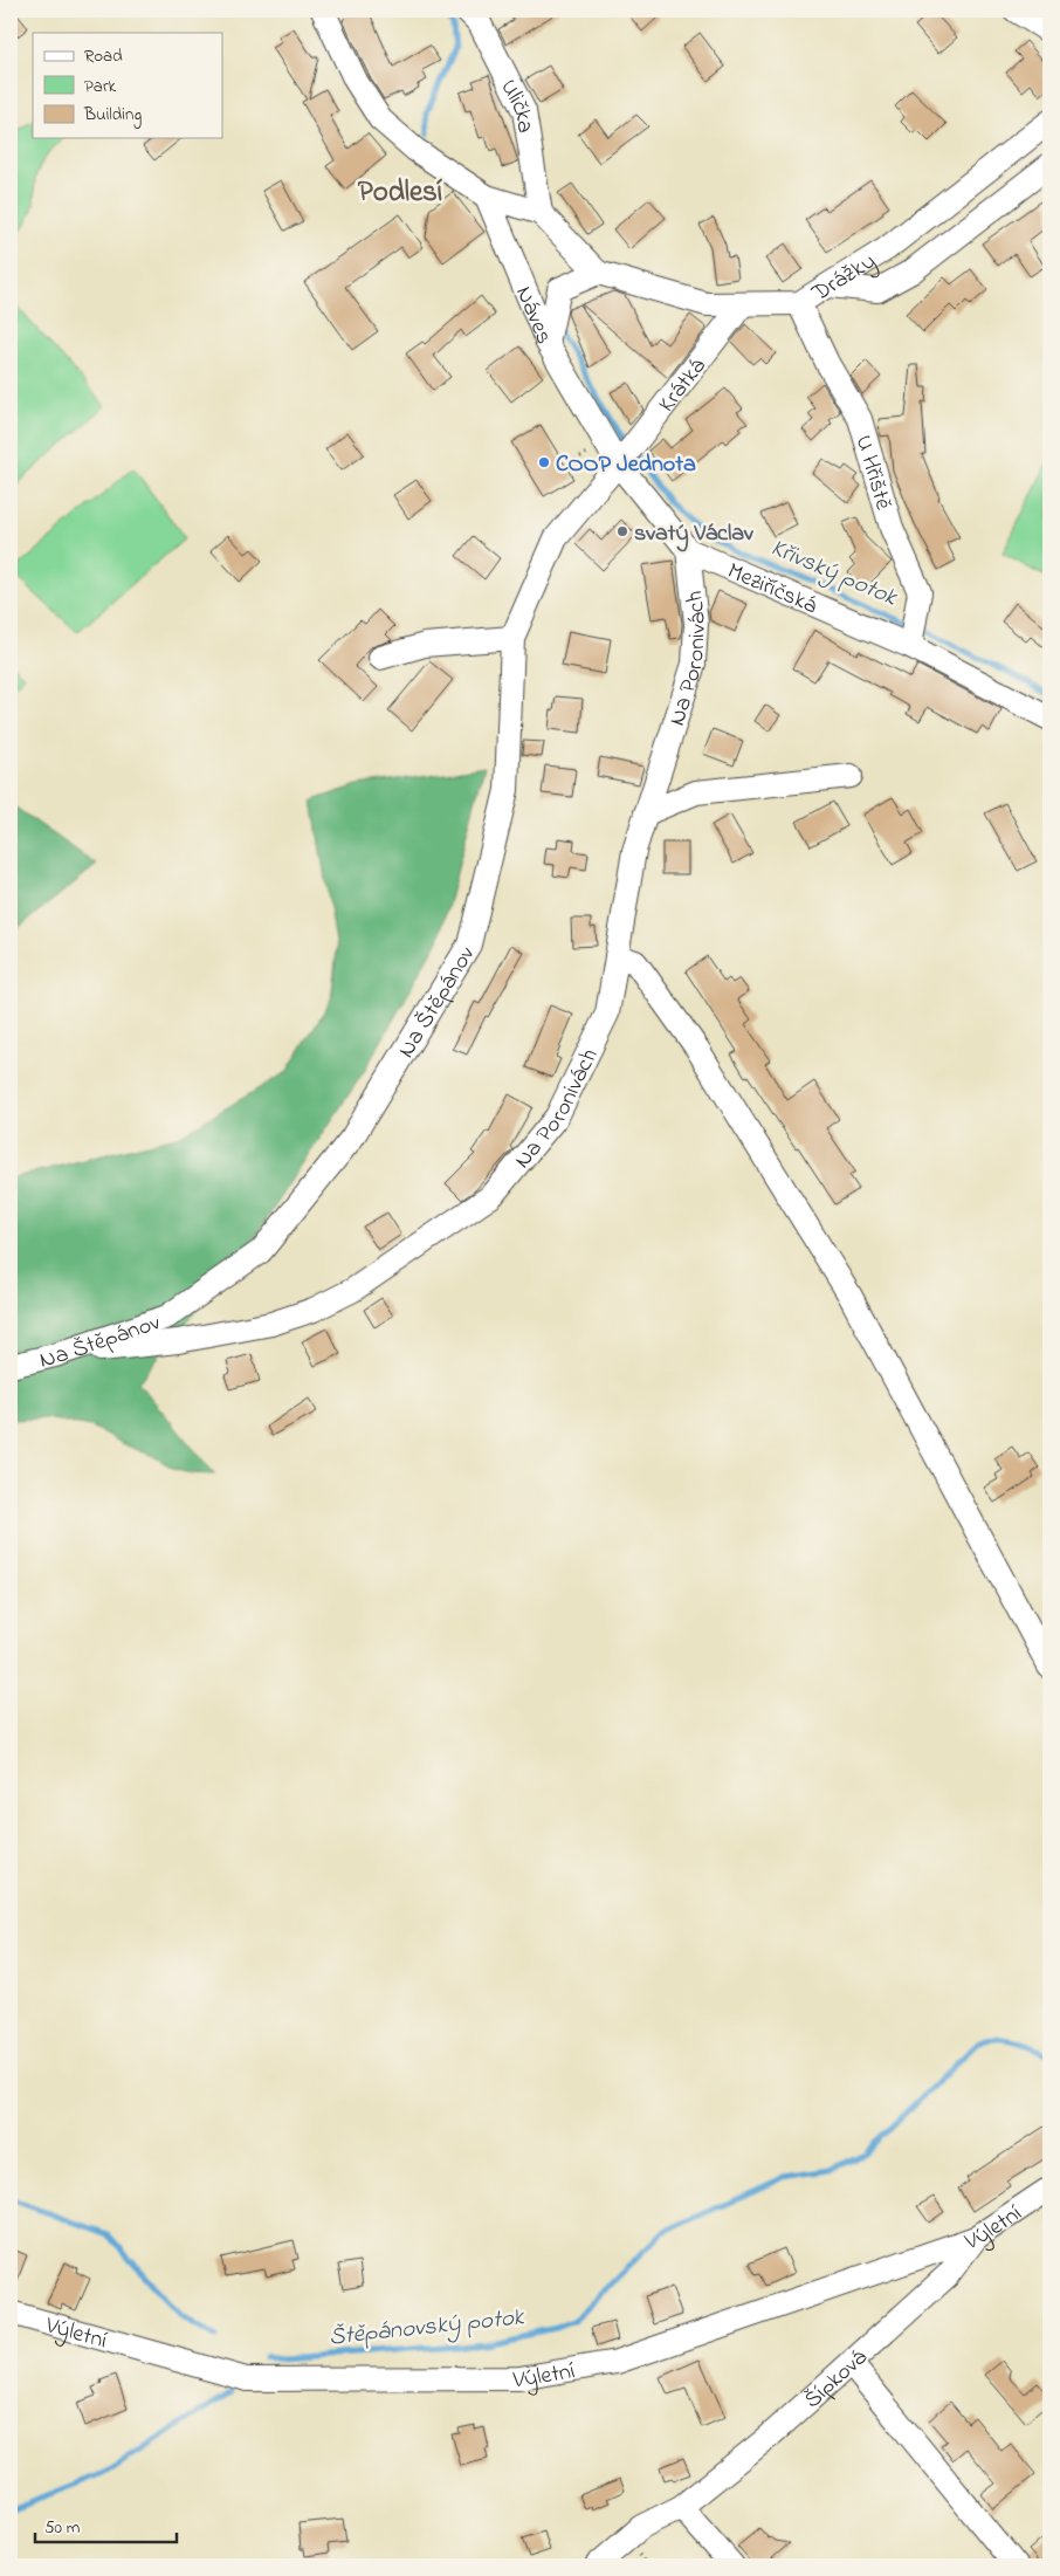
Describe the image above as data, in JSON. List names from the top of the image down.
{
  "streets": {
    "street": [
      "Ulička",
      "Drážky",
      "Náves",
      "Krátká",
      "U Hřiště",
      "Meziříčská",
      "Na Poronivách",
      "Na Štěpánov",
      "Výletní",
      "Šípková"
    ]
  },
  "crossings": [
    ["Drážky", "Náves"],
    ["Drážky", "Krátká"],
    ["Drážky", "U Hřiště"],
    ["Náves", "Meziříčská"],
    ["Krátká", "Meziříčská"],
    ["Krátká", "Na Štěpánov"],
    ["U Hřiště", "Meziříčská"],
    ["Meziříčská", "Na Poronivách"],
    ["Meziříčská", "Na Štěpánov"],
    ["Na Poronivách", "Na Štěpánov"],
    ["Výletní", "Šípková"]
  ],
  "districts": ["Podlesí"],
  "water": ["Křivský potok", "Štěpánovský potok"],
  "places": ["COOP Jednota", "svatý Václav"],
  "legend": ["Road", "Park", "Building"],
  "scale_bar": "50 m"
}
